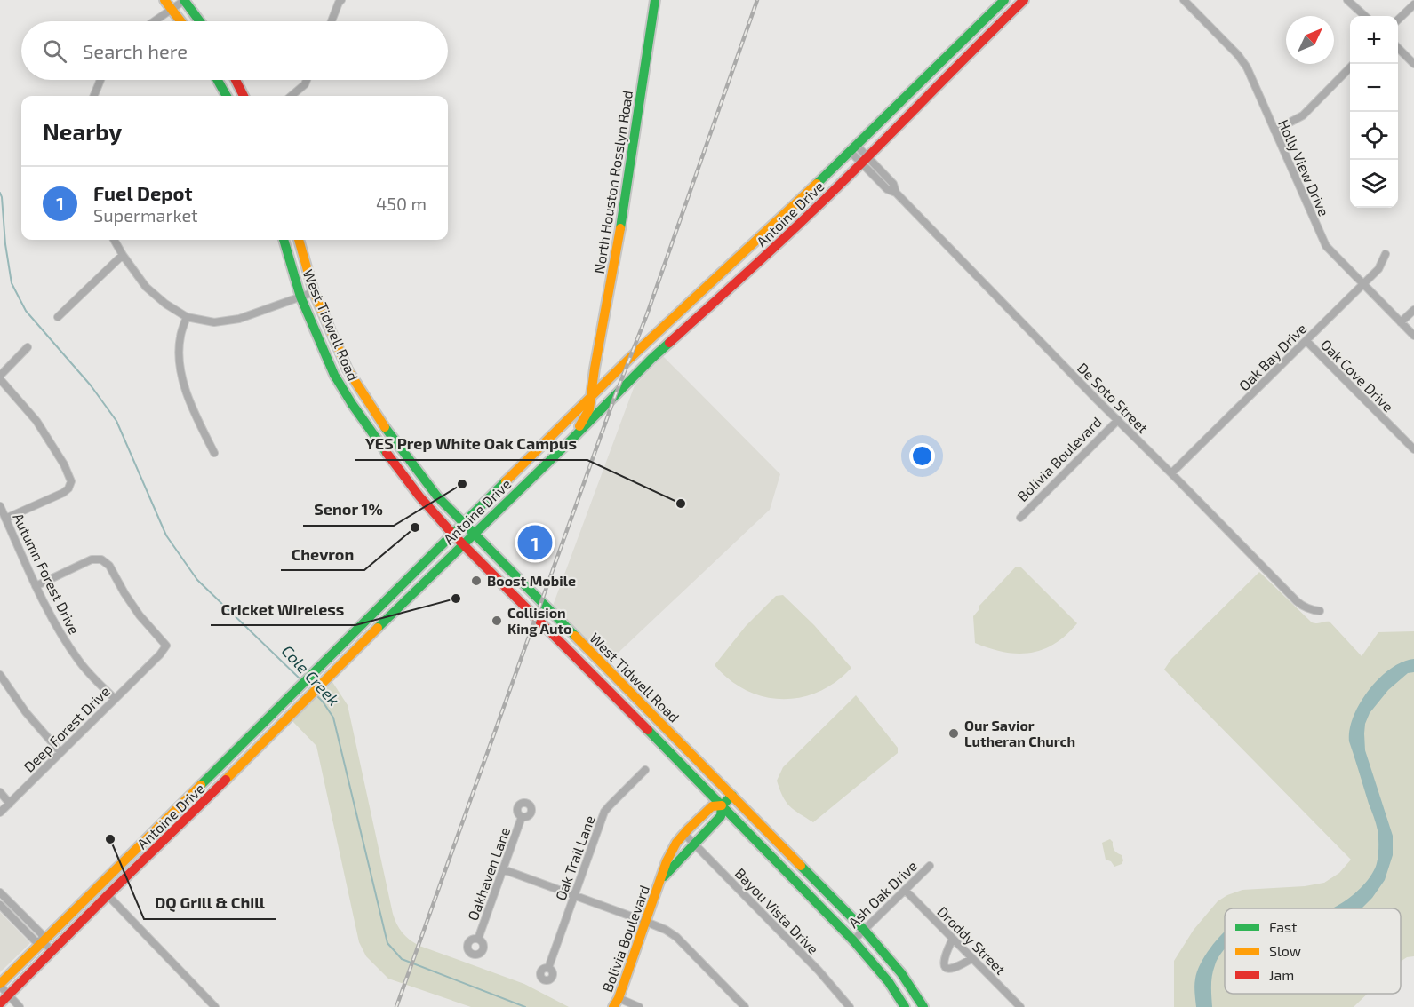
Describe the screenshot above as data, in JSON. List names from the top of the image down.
{
  "streets": {
    "main road": [
      "North Houston Rosslyn Road",
      "Antoine Drive",
      "West Tidwell Road",
      "Bolivia Boulevard"
    ],
    "street": [
      "Holly View Drive",
      "Oak Bay Drive",
      "Oak Cove Drive",
      "De Soto Street",
      "Autumn Forest Drive",
      "Deep Forest Drive",
      "Oak Trail Lane",
      "Oakhaven Lane",
      "Ash Oak Drive",
      "Bayou Vista Drive",
      "Droddy Street"
    ]
  },
  "crossings": [
    ["Holly View Drive", "Oak Bay Drive"],
    ["North Houston Rosslyn Road", "Antoine Drive"],
    ["Antoine Drive", "West Tidwell Road"],
    ["Antoine Drive", "De Soto Street"],
    ["West Tidwell Road", "Bolivia Boulevard"],
    ["West Tidwell Road", "Ash Oak Drive"],
    ["Oak Bay Drive", "Oak Cove Drive"],
    ["Oak Bay Drive", "De Soto Street"],
    ["De Soto Street", "Bolivia Boulevard"],
    ["Bolivia Boulevard", "Bayou Vista Drive"],
    ["Autumn Forest Drive", "Deep Forest Drive"],
    ["Ash Oak Drive", "Droddy Street"]
  ],
  "water": ["Cole Creek"],
  "places": [
    "Senor 1%",
    "YES Prep White Oak Campus",
    "Chevron",
    "Boost Mobile",
    "Cricket Wireless",
    "Collision King Auto",
    "Our Savior Lutheran Church",
    "DQ Grill & Chill"
  ],
  "legend": ["Fast", "Slow", "Jam"],
  "north": "top right",
  "page": {
    "map_buttons": ["+", "−"],
    "search": "Search here",
    "heading": "Nearby",
    "list": [
      {
        "mark": "1",
        "name": "Fuel Depot",
        "note": "Supermarket",
        "value": "450 m"
      }
    ],
    "pins": "1"
  }
}
